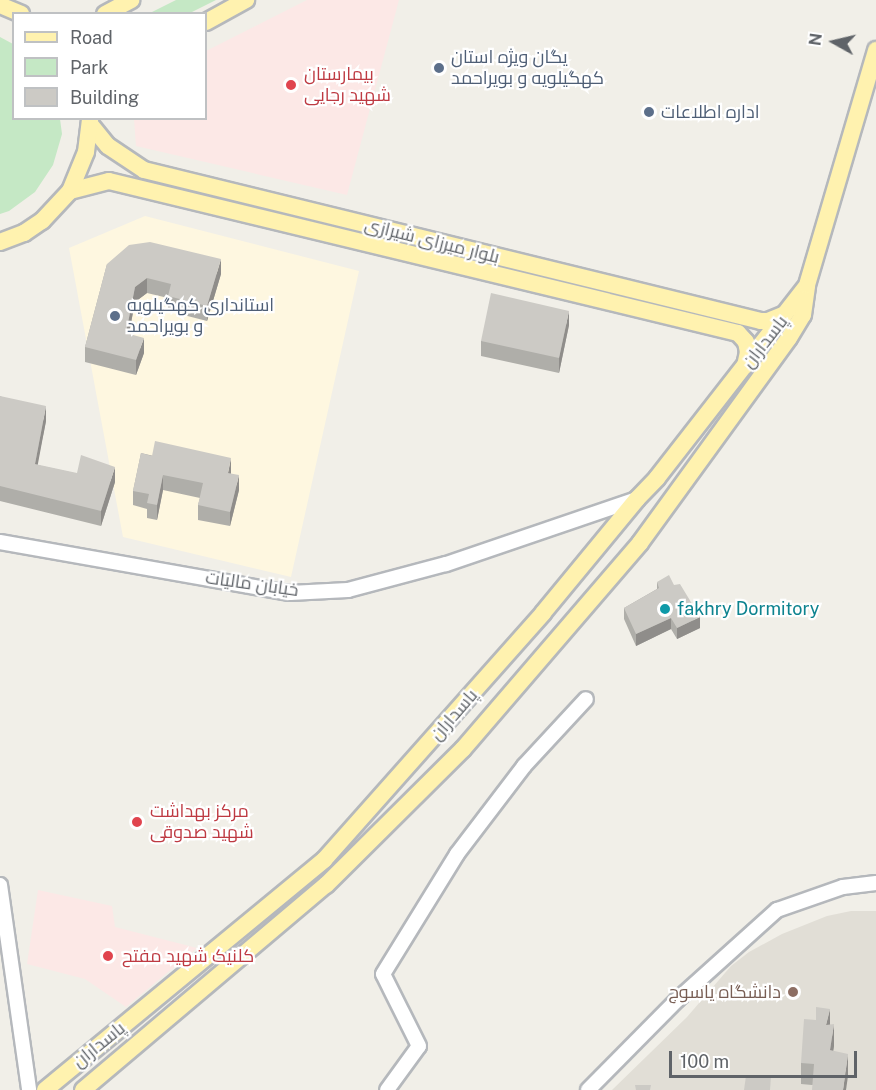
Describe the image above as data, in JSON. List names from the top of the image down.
{
  "streets": {
    "main road": ["بلوار میرزای شیرازی", "پاسداران"],
    "street": ["خیابان مالیات"]
  },
  "crossings": [
    ["بلوار میرزای شیرازی", "پاسداران"],
    ["پاسداران", "خیابان مالیات"]
  ],
  "places": [
    "یگان ویژه استان کهگیلویه و بویراحمد",
    "بیمارستان شهید رجایی",
    "اداره اطلاعات",
    "استانداری کهگیلویه و بویراحمد",
    "fakhry Dormitory",
    "مرکز بهداشت شهید صدوقی",
    "کلنیک شهید مفتح",
    "دانشگاه یاسوج"
  ],
  "legend": ["Road", "Park", "Building"],
  "scale_bar": "100 m",
  "north": "left"
}
